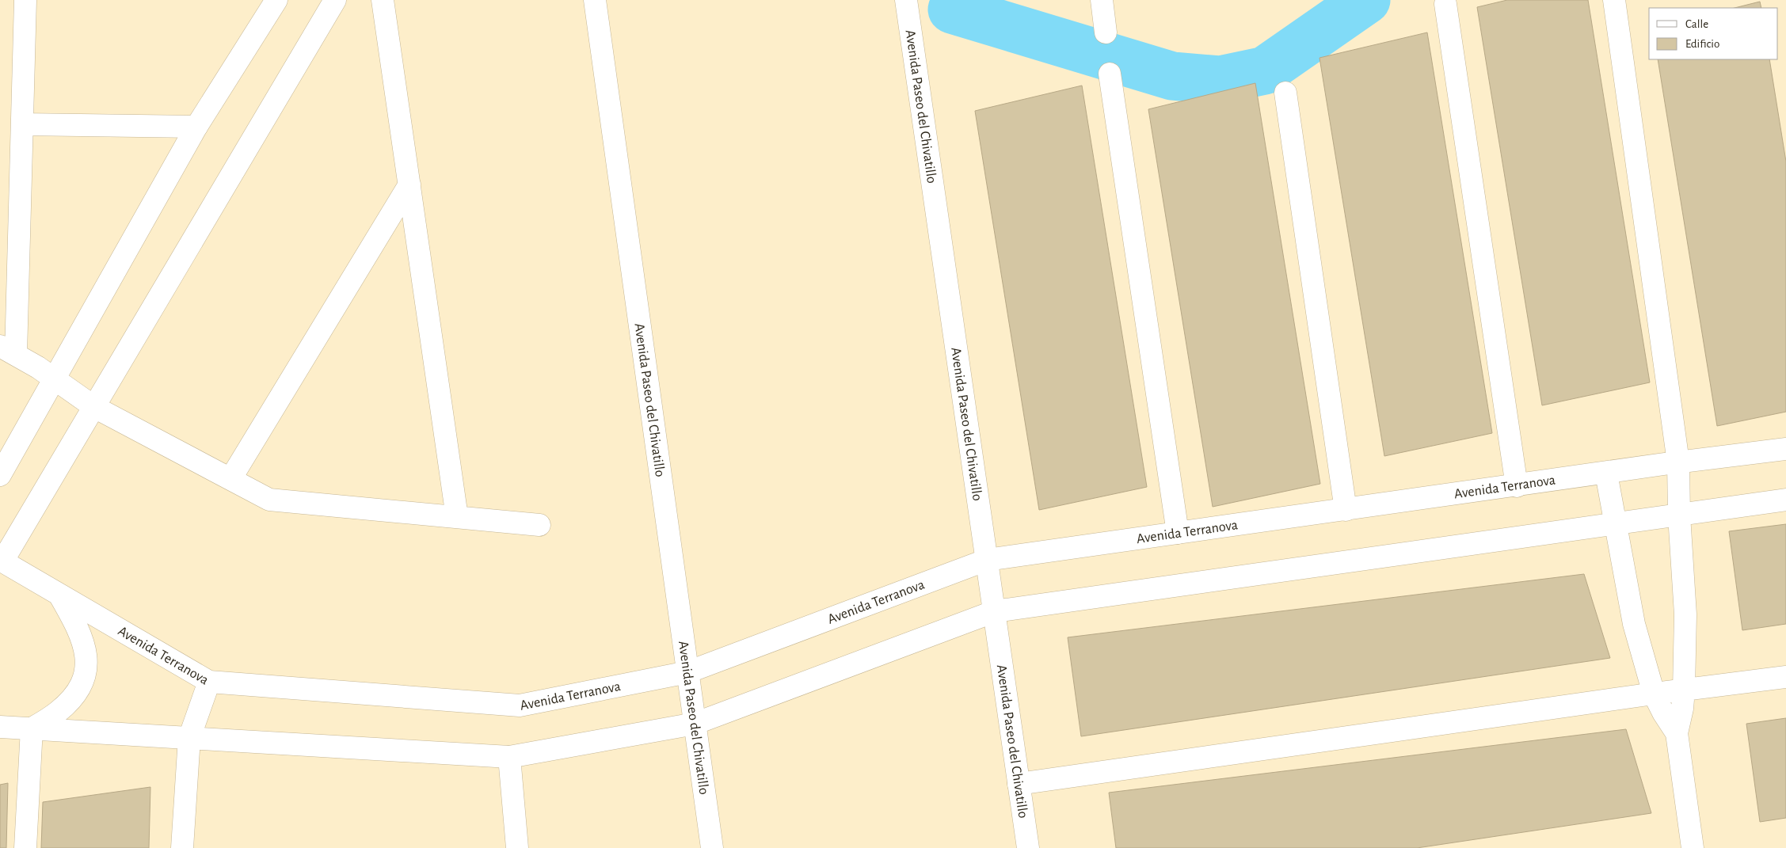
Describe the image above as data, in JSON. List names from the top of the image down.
{
  "streets": {
    "street": ["Avenida Paseo del Chivatillo", "Avenida Terranova"]
  },
  "crossings": [
    ["Avenida Paseo del Chivatillo", "Avenida Terranova"]
  ],
  "legend": ["Calle", "Edificio"]
}
